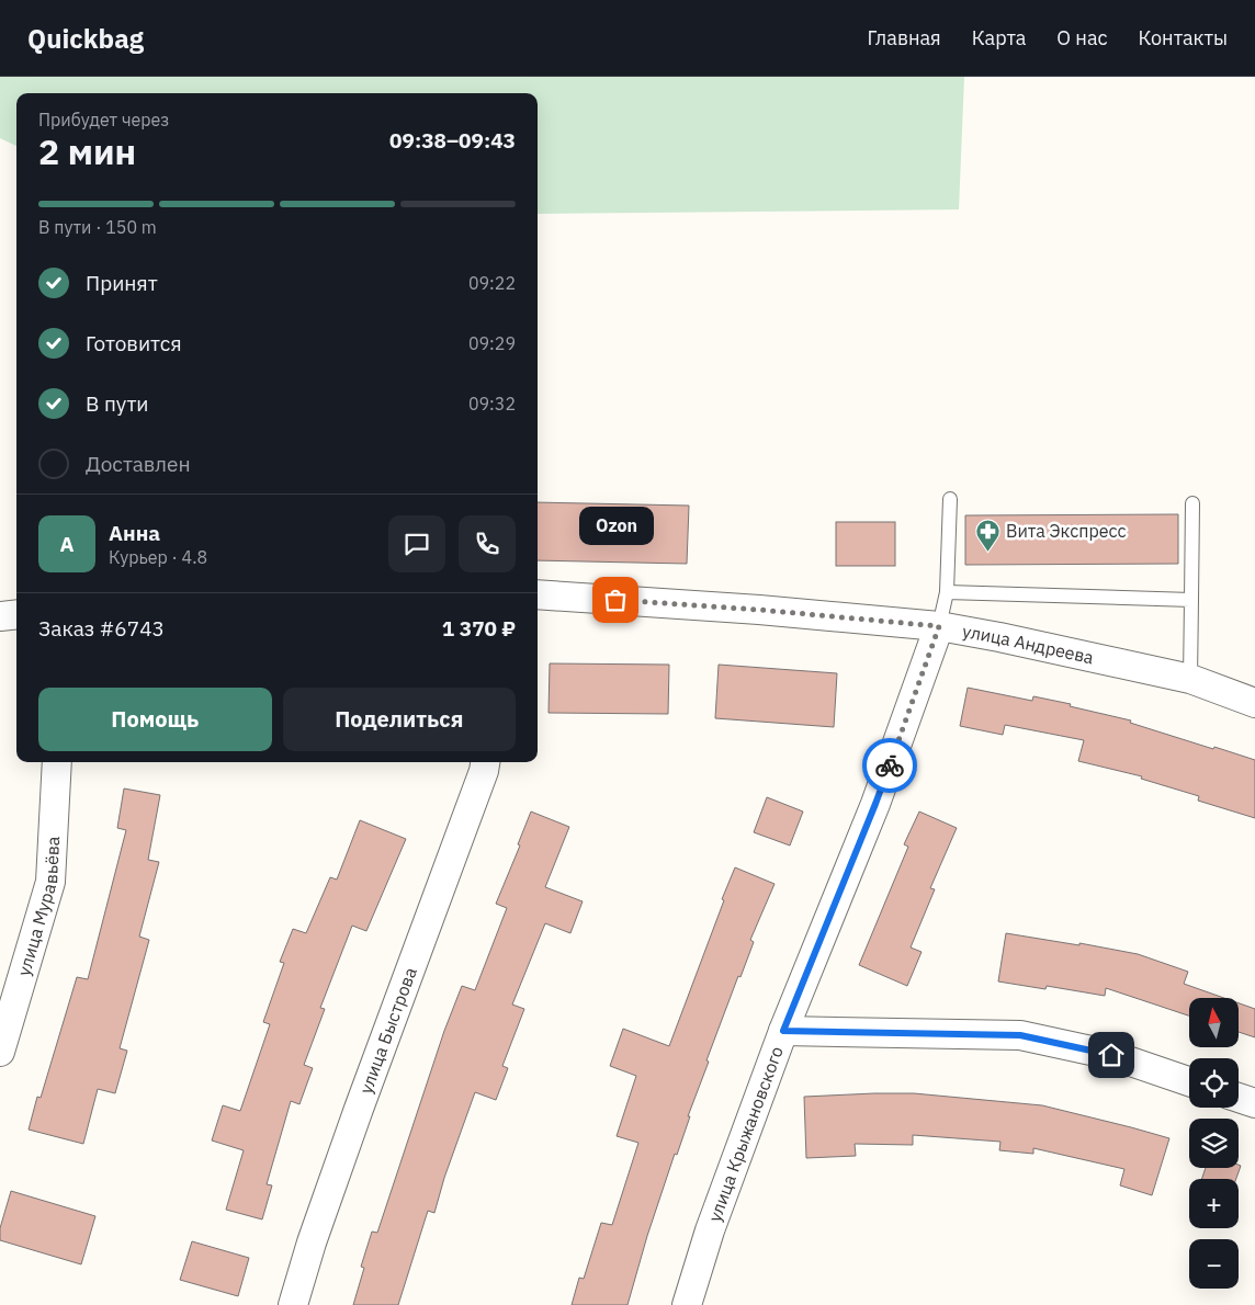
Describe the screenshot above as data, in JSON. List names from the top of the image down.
{
  "streets": {
    "street": [
      "улица Андреева",
      "улица Муравьёва",
      "улица Быстрова",
      "улица Крыжановского"
    ]
  },
  "crossings": [
    ["улица Андреева", "улица Крыжановского"]
  ],
  "places": {
    "pharmacy": ["Вита Экспресс"],
    "other": ["Ozon"]
  },
  "north": "top",
  "page": {
    "header": "Quickbag",
    "nav": [
      "Главная",
      "Карта",
      "О нас",
      "Контакты"
    ],
    "heading": ["2 мин", "Прибудет через", "09:38–09:43"],
    "panel": [
      "Анна",
      "Курьер · 4.8",
      "Заказ #6743",
      "1 370 ₽"
    ],
    "bar": "В пути · 150 m",
    "list": [
      ["Принят", "09:22"],
      ["Готовится", "09:29"],
      ["В пути", "09:32"],
      "Доставлен"
    ],
    "bubble": "Ozon",
    "round": "А",
    "buttons": ["Помощь", "Поделиться"],
    "map_buttons": ["+", "−"]
  }
}
